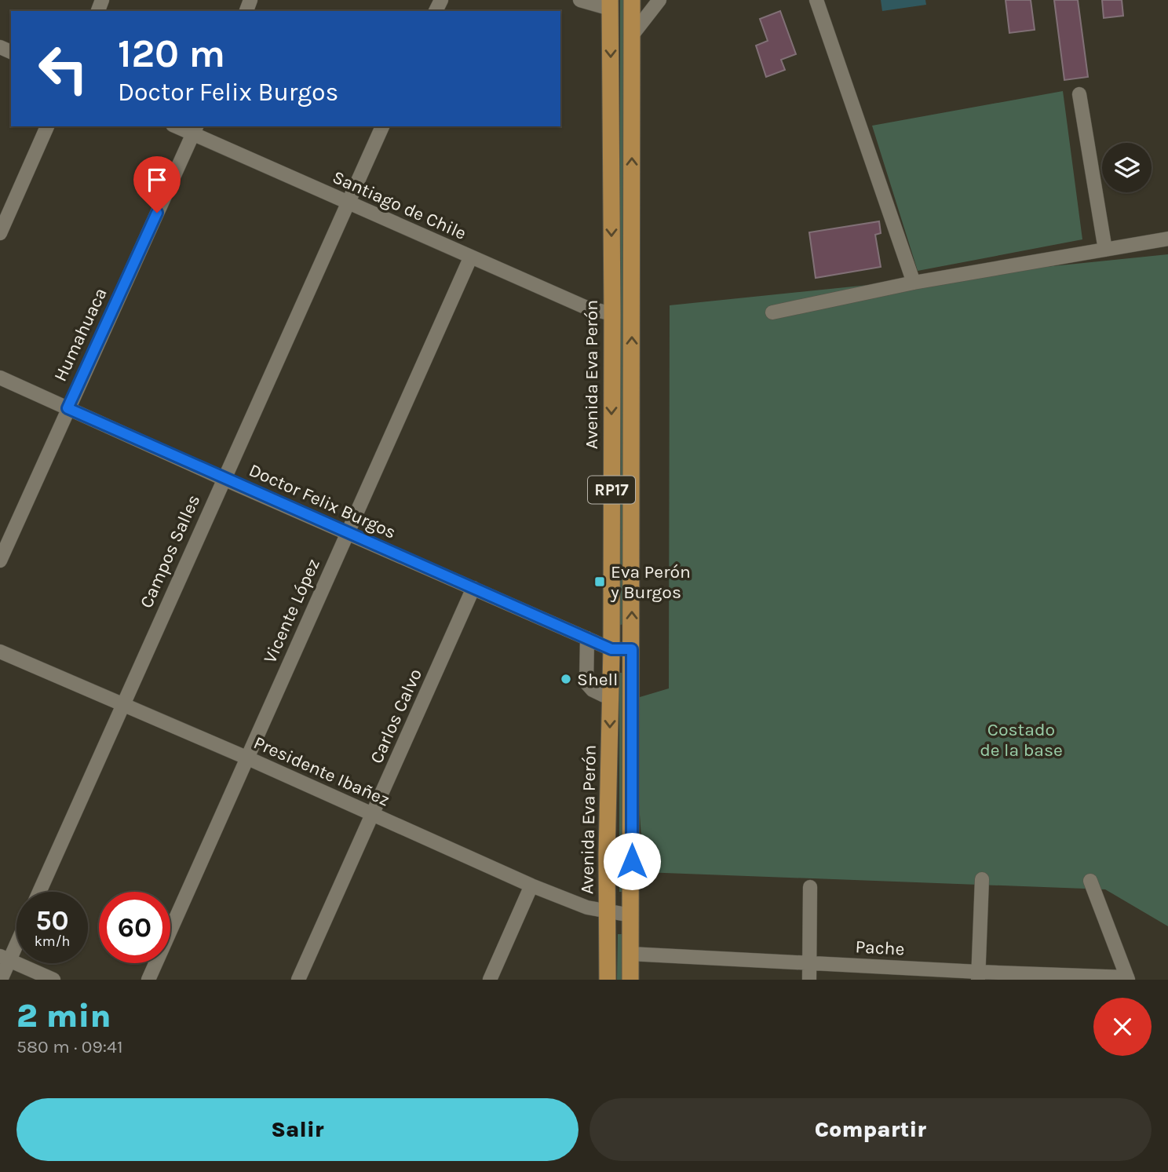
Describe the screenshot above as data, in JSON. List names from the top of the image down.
{
  "streets": {
    "main road": ["Avenida Eva Perón", "RP17"],
    "street": [
      "Santiago de Chile",
      "Humahuaca",
      "Doctor Felix Burgos",
      "Campos Salles",
      "Vicente López",
      "Carlos Calvo",
      "Presidente Ibañez",
      "Pache"
    ]
  },
  "crossings": [
    ["Santiago de Chile", "Humahuaca"],
    ["Santiago de Chile", "Avenida Eva Perón"],
    ["Santiago de Chile", "Campos Salles"],
    ["Santiago de Chile", "Vicente López"],
    ["Humahuaca", "Doctor Felix Burgos"],
    ["Avenida Eva Perón", "Doctor Felix Burgos"],
    ["Avenida Eva Perón", "Presidente Ibañez"],
    ["RP17", "Doctor Felix Burgos"],
    ["RP17", "Presidente Ibañez"],
    ["RP17", "Pache"],
    ["Doctor Felix Burgos", "Campos Salles"],
    ["Doctor Felix Burgos", "Vicente López"],
    ["Doctor Felix Burgos", "Carlos Calvo"],
    ["Campos Salles", "Presidente Ibañez"],
    ["Vicente López", "Presidente Ibañez"],
    ["Carlos Calvo", "Presidente Ibañez"]
  ],
  "parks": ["Costado de la base"],
  "places": {
    "transit": ["Eva Perón y Burgos"],
    "other": ["Shell"]
  },
  "page": {
    "turn": ["120 m", "Doctor Felix Burgos"],
    "speed": "50 km/h",
    "limit": "60",
    "heading": ["2 min", "580 m · 09:41"],
    "buttons": ["Salir", "Compartir"]
  }
}
